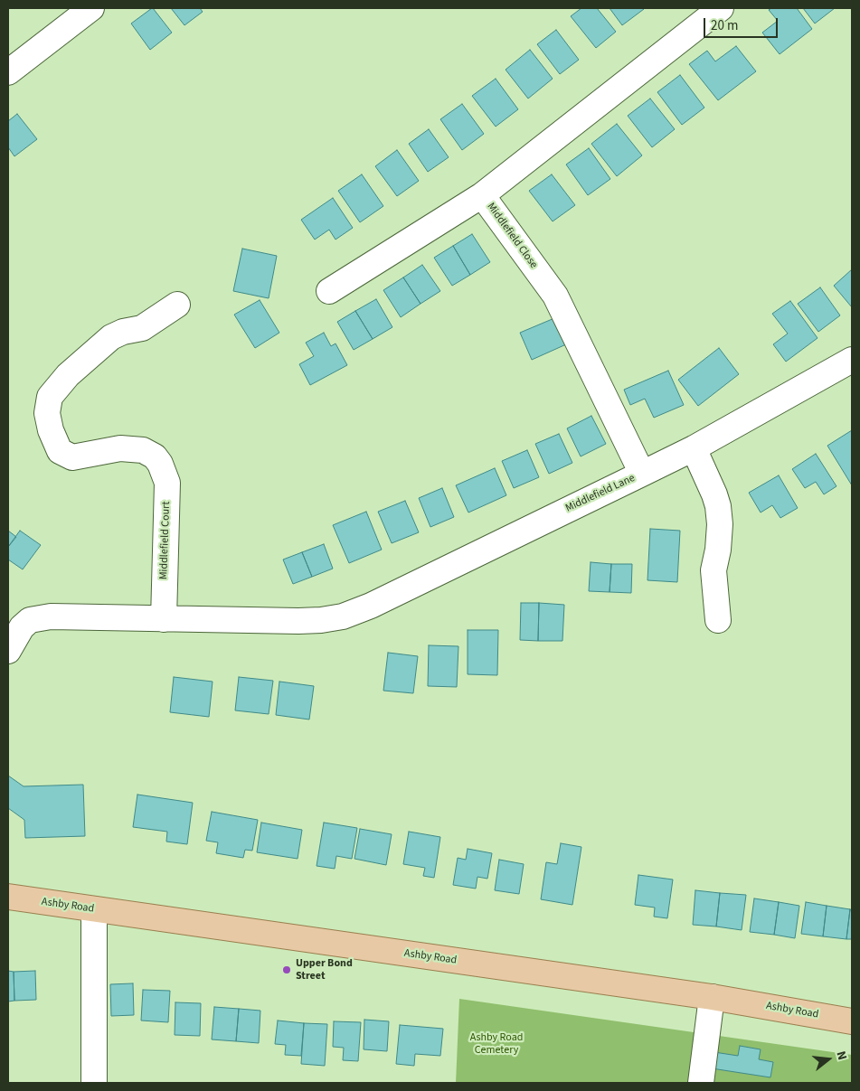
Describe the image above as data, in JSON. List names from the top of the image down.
{
  "streets": {
    "main road": ["Ashby Road"],
    "street": ["Middlefield Close", "Middlefield Lane", "Middlefield Court"]
  },
  "crossings": [
    ["Middlefield Close", "Middlefield Lane"],
    ["Middlefield Lane", "Middlefield Court"]
  ],
  "parks": ["Ashby Road Cemetery"],
  "places": ["Upper Bond Street"],
  "scale_bar": "20 m",
  "north": "right"
}
